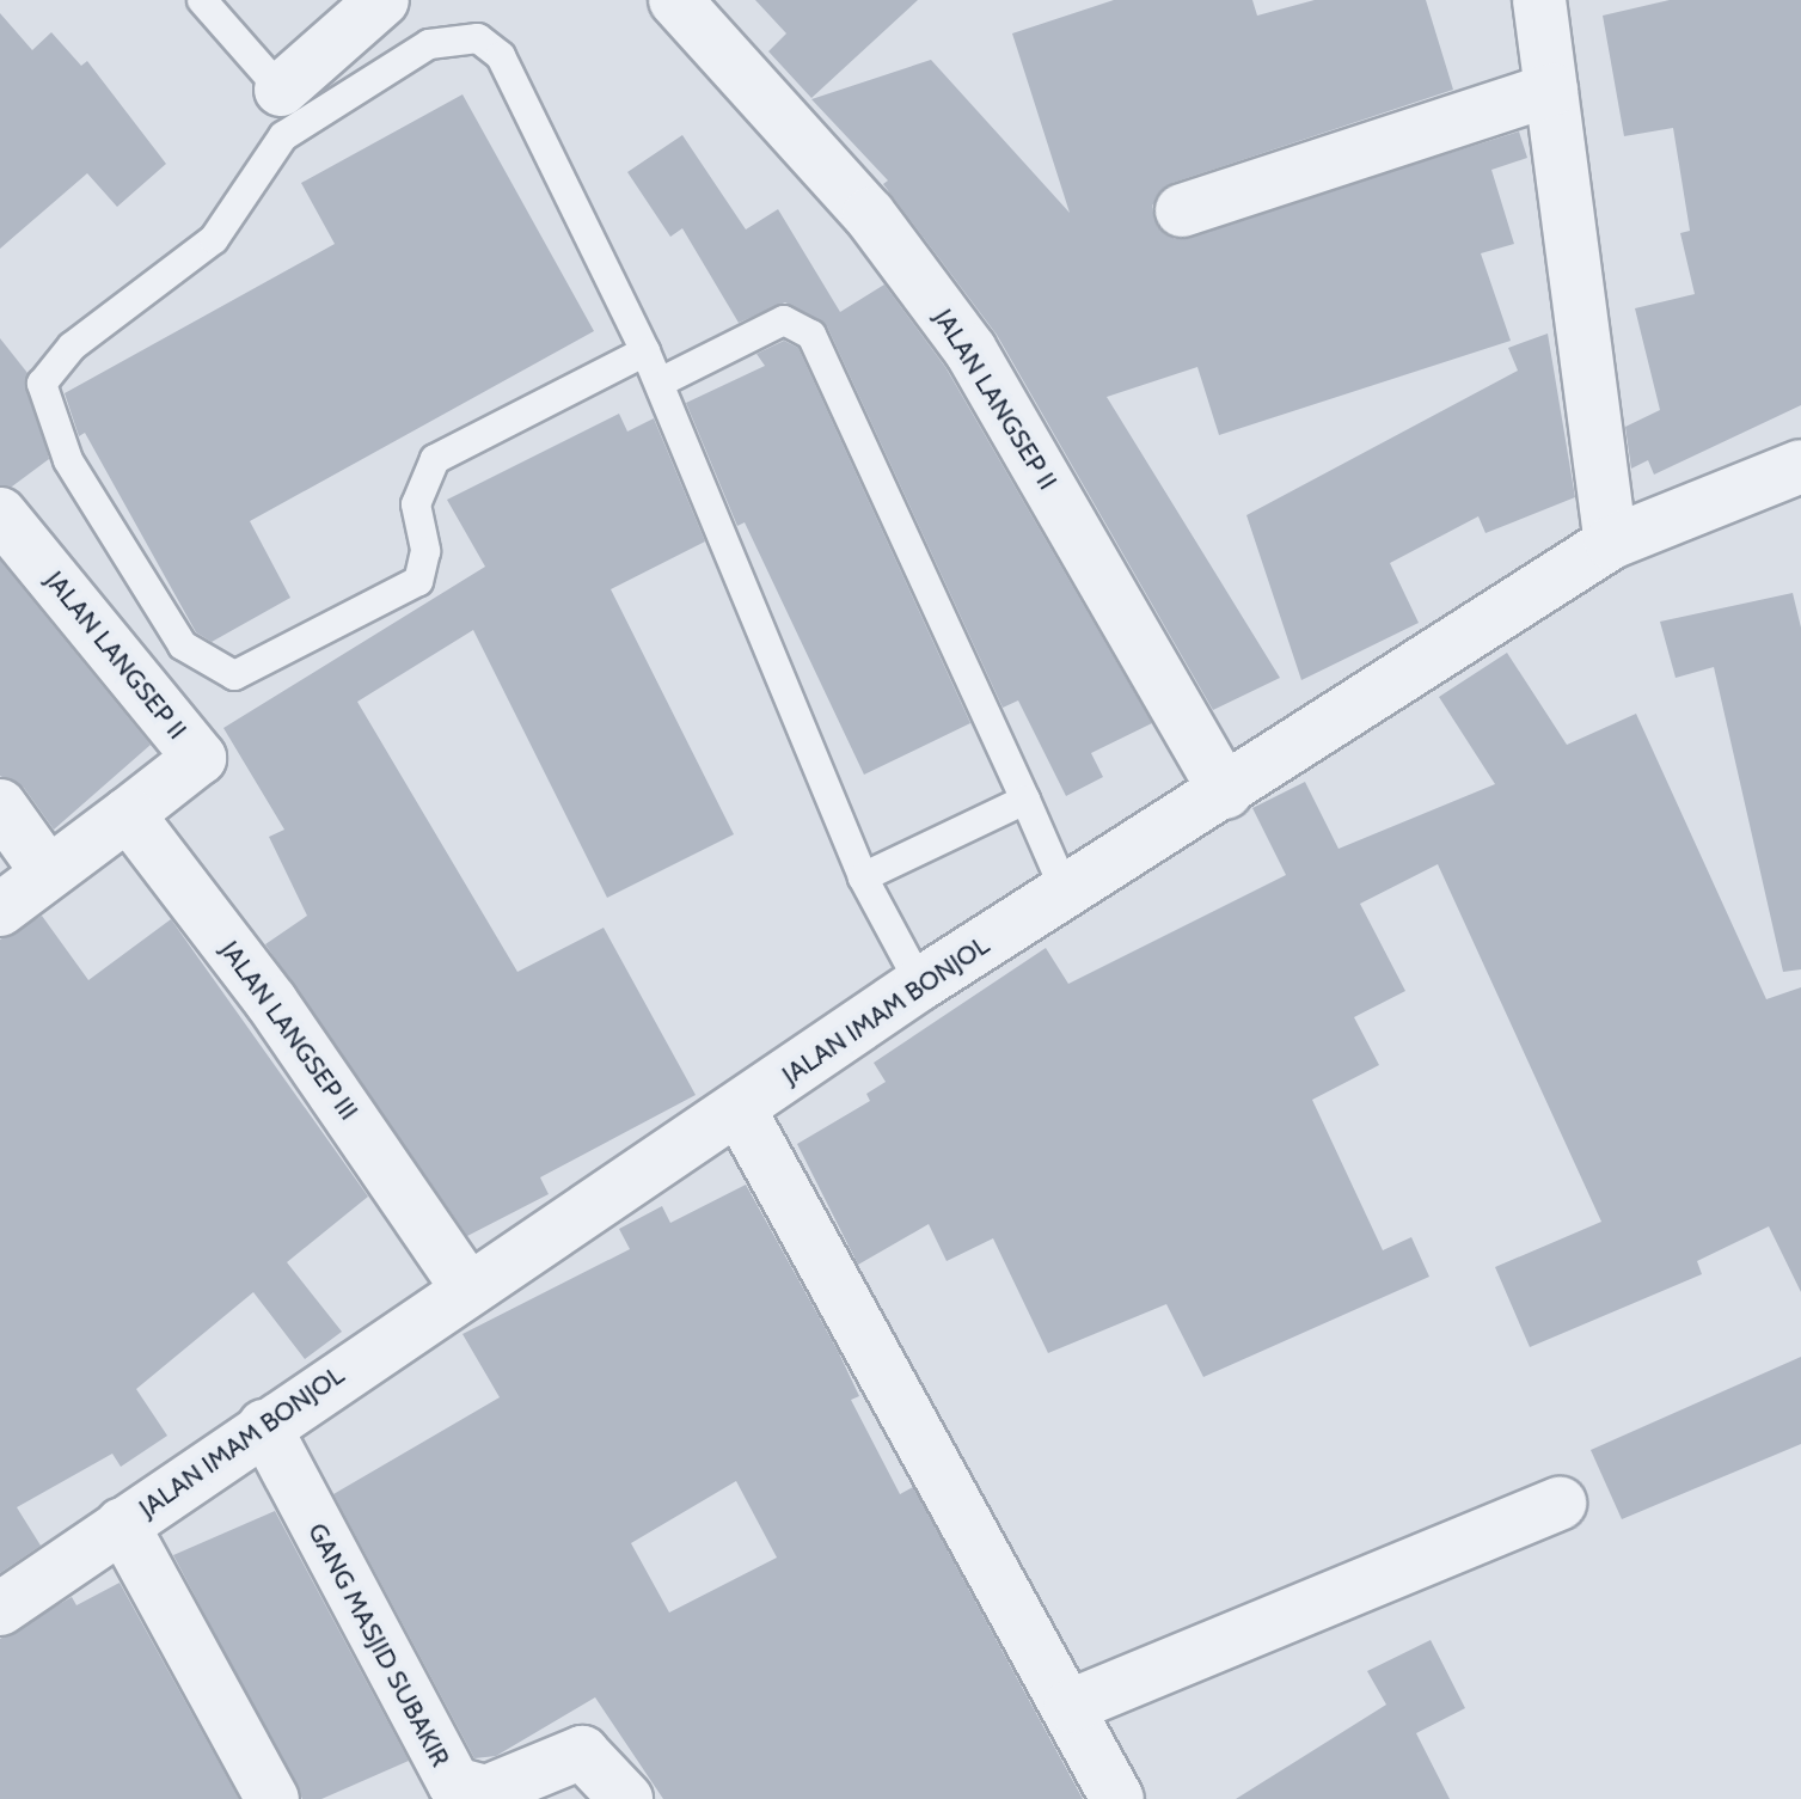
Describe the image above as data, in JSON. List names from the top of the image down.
{
  "streets": {
    "street": [
      "JALAN LANGSEP II",
      "JALAN IMAM BONJOL",
      "JALAN LANGSEP III",
      "GANG MASJID SUBAKIR"
    ]
  },
  "crossings": [
    ["JALAN LANGSEP II", "JALAN IMAM BONJOL"],
    ["JALAN LANGSEP II", "JALAN LANGSEP III"],
    ["JALAN IMAM BONJOL", "JALAN LANGSEP III"],
    ["JALAN IMAM BONJOL", "GANG MASJID SUBAKIR"]
  ]
}
